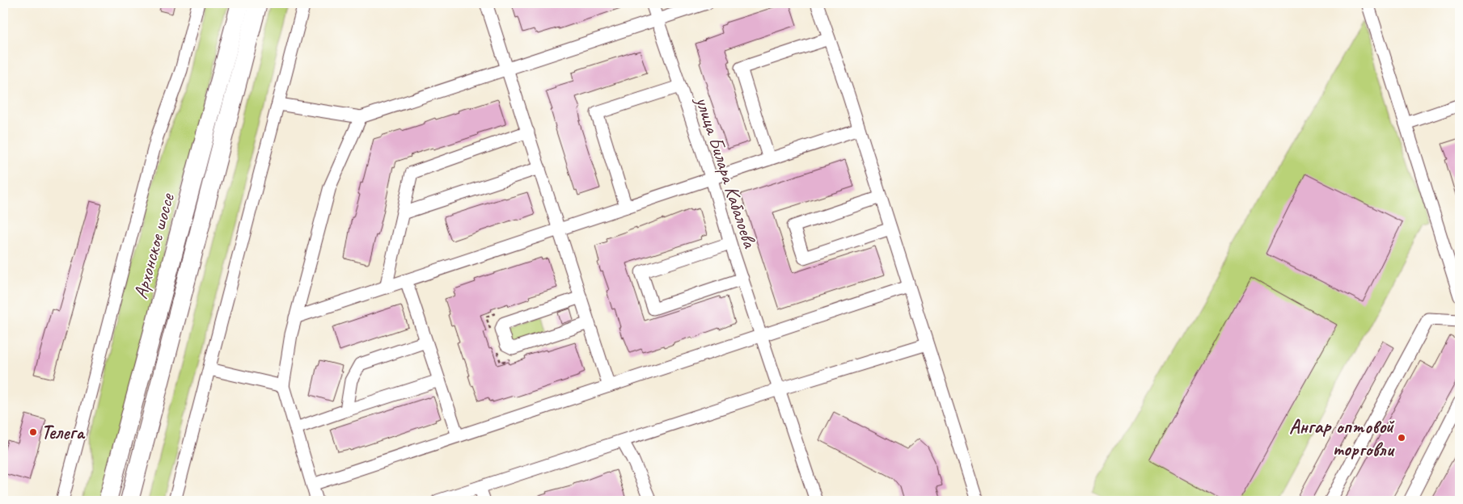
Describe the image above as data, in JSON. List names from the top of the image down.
{
  "streets": {
    "highway": ["Архонское шоссе"],
    "street": ["улица Билара Кабалоева"]
  },
  "places": ["Телега", "Ангар оптовой торговли"]
}
